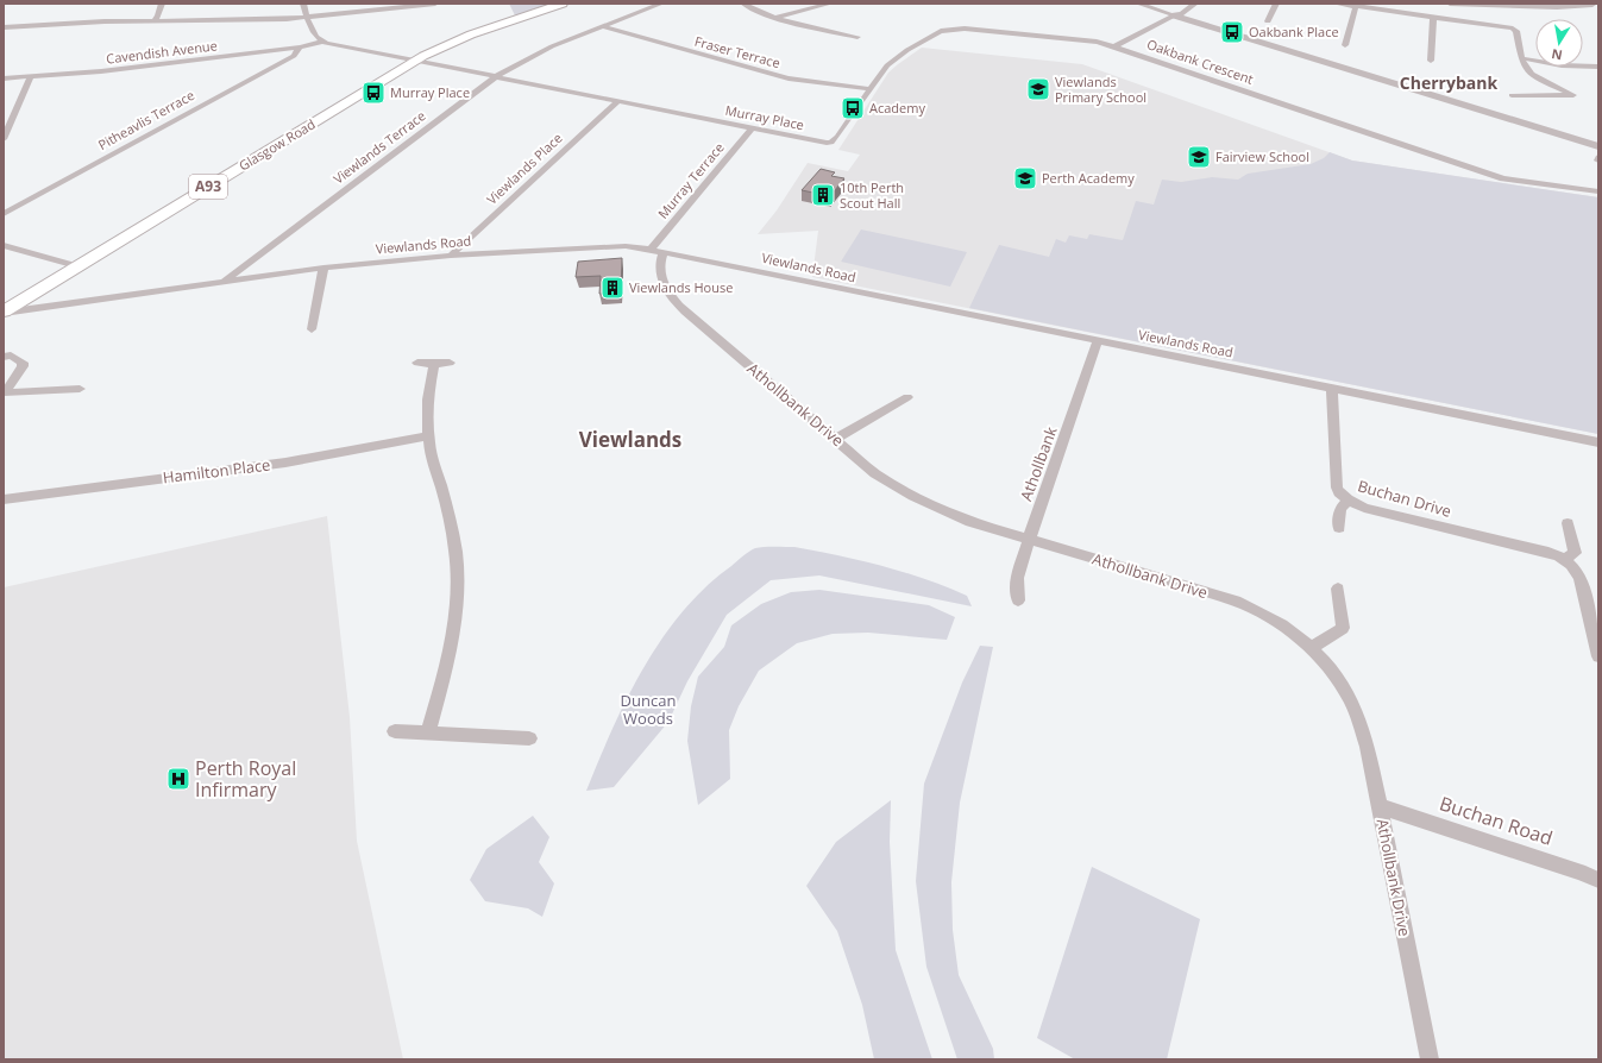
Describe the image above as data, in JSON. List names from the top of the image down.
{
  "streets": {
    "main road": ["Glasgow Road", "A93"],
    "street": [
      "Cavendish Avenue",
      "Fraser Terrace",
      "Oakbank Crescent",
      "Murray Place",
      "Pitheavlis Terrace",
      "Viewlands Terrace",
      "Viewlands Place",
      "Murray Terrace",
      "Viewlands Road",
      "Athollbank Drive",
      "Athollbank",
      "Hamilton Place",
      "Buchan Drive",
      "Buchan Road"
    ]
  },
  "crossings": [
    ["Cavendish Avenue", "Murray Place"],
    ["Cavendish Avenue", "Pitheavlis Terrace"],
    ["Fraser Terrace", "Oakbank Crescent"],
    ["Fraser Terrace", "Viewlands Terrace"],
    ["Oakbank Crescent", "Murray Place"],
    ["Murray Place", "Glasgow Road"],
    ["Murray Place", "Viewlands Terrace"],
    ["Murray Place", "Viewlands Place"],
    ["Murray Place", "Murray Terrace"],
    ["Glasgow Road", "Viewlands Road"],
    ["Viewlands Terrace", "Viewlands Road"],
    ["Viewlands Place", "Viewlands Road"],
    ["Murray Terrace", "Viewlands Road"],
    ["Murray Terrace", "Athollbank Drive"],
    ["Viewlands Road", "Athollbank Drive"],
    ["Viewlands Road", "Athollbank"],
    ["Viewlands Road", "Buchan Drive"],
    ["Athollbank Drive", "Athollbank"],
    ["Athollbank Drive", "Buchan Road"]
  ],
  "districts": ["Cherrybank", "Viewlands"],
  "parks": ["Duncan Woods"],
  "places": {
    "bus stop": ["Oakbank Place", "Murray Place", "Academy"],
    "school or university": ["Viewlands Primary School", "Fairview School", "Perth Academy"],
    "building": ["10th Perth Scout Hall", "Viewlands House"],
    "hospital": ["Perth Royal Infirmary"]
  },
  "north": "bottom"
}
